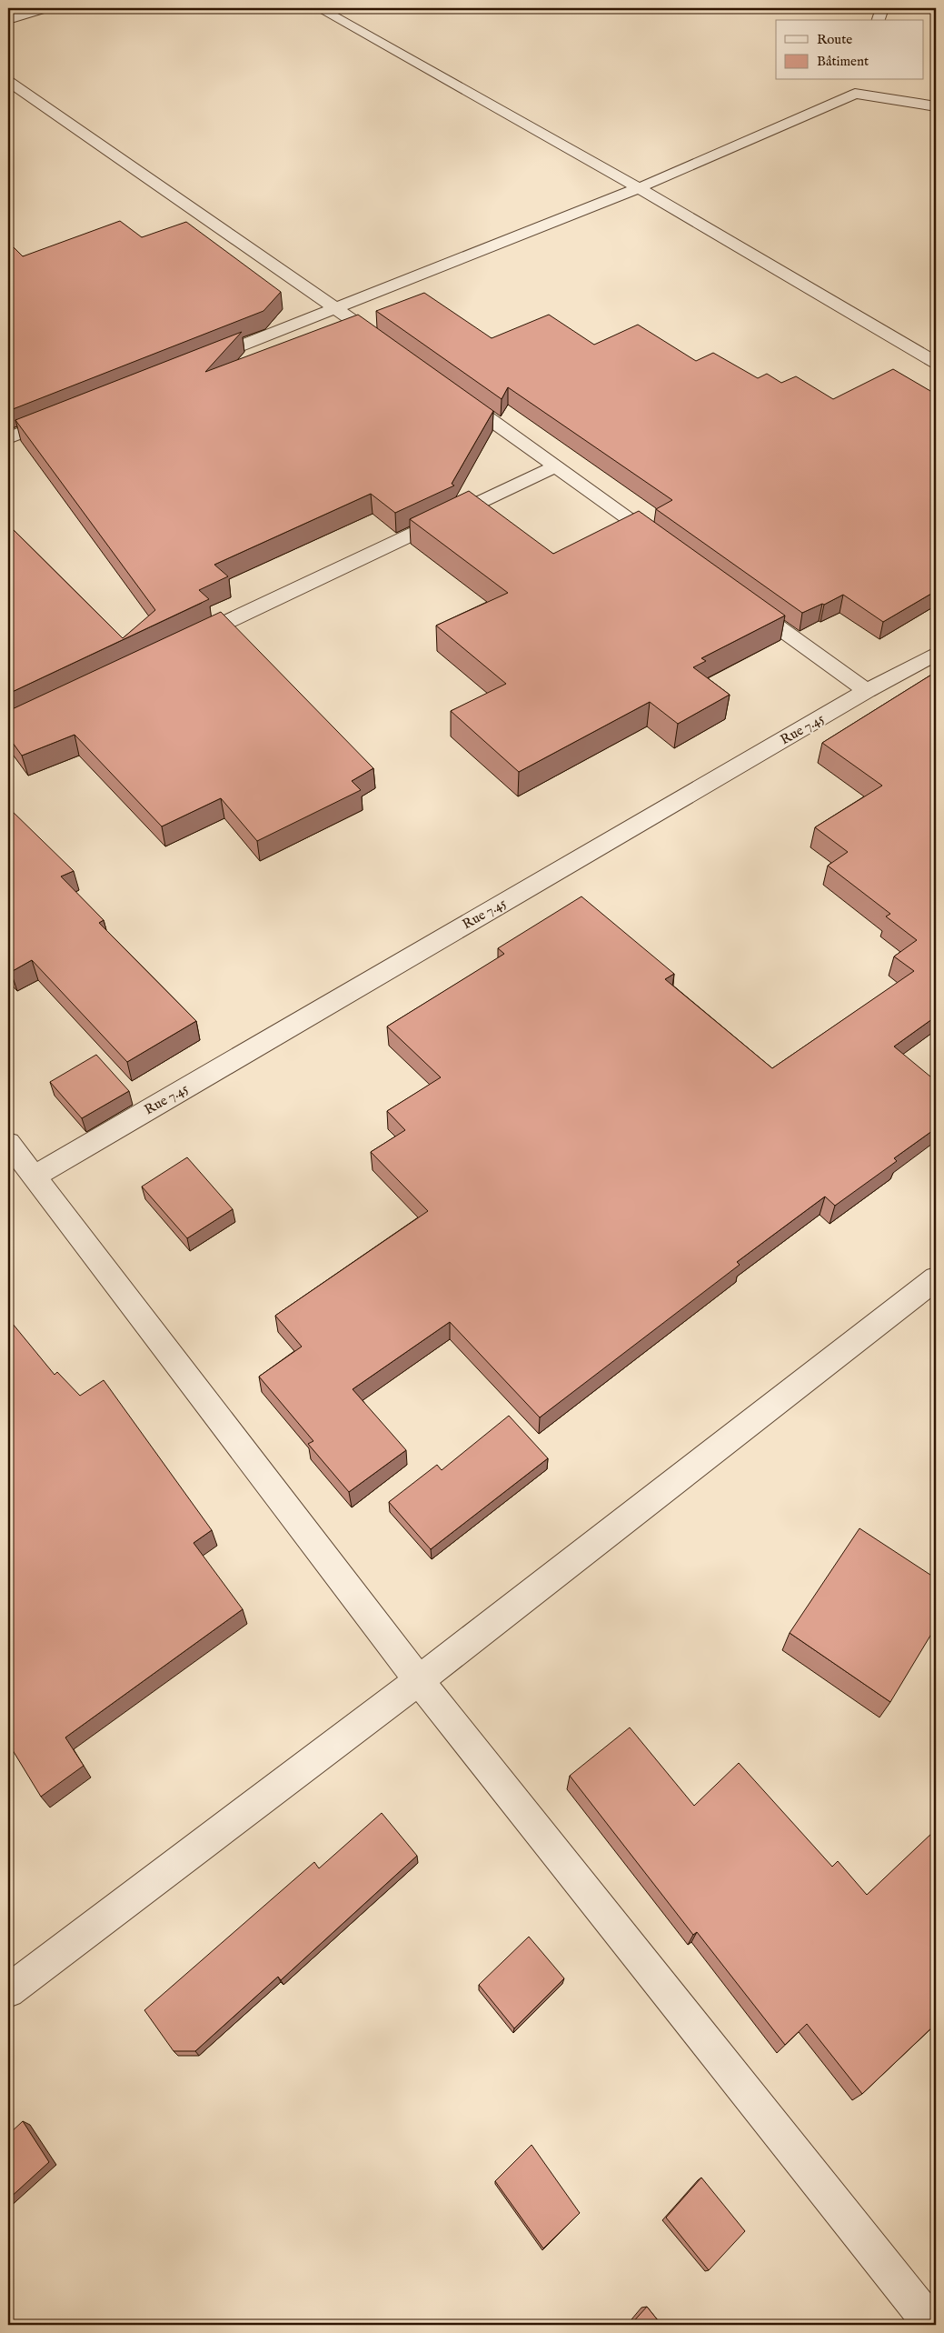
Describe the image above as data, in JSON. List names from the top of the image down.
{
  "streets": {
    "street": ["Rue 7.45"]
  },
  "legend": ["Route", "Bâtiment"]
}
